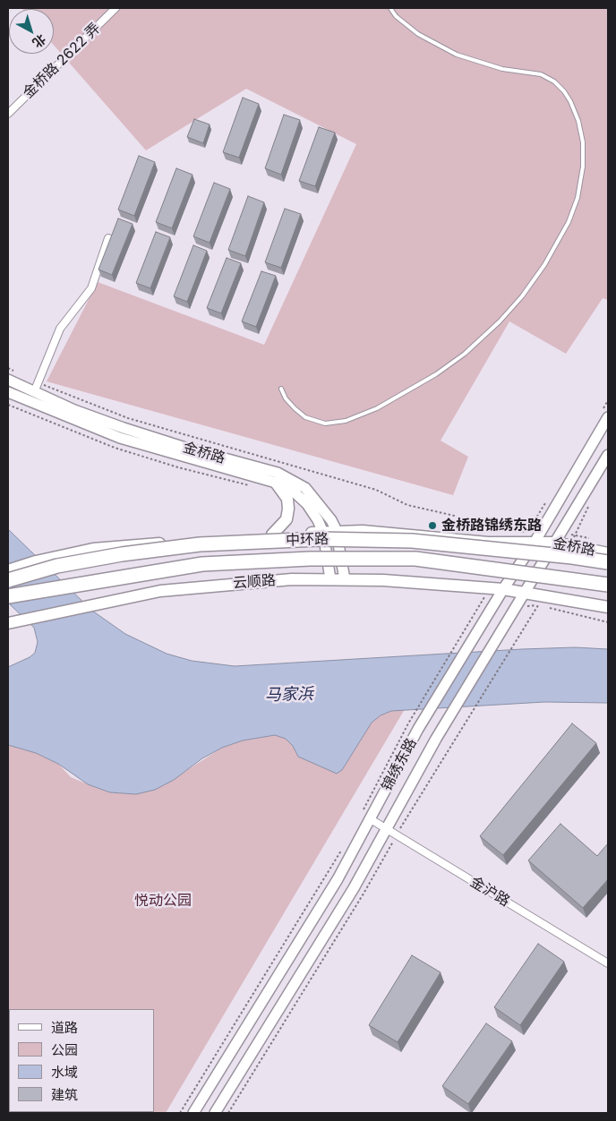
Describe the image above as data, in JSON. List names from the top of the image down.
{
  "streets": {
    "highway": ["中环路"],
    "main road": ["金桥路", "云顺路", "锦绣东路"],
    "street": ["金桥路 2622 弄", "金沪路"]
  },
  "crossings": [
    ["金桥路", "云顺路"],
    ["金桥路", "锦绣东路"],
    ["云顺路", "锦绣东路"],
    ["锦绣东路", "金沪路"]
  ],
  "water": ["马家浜"],
  "parks": ["悦动公园"],
  "places": ["金桥路锦绣东路"],
  "legend": [
    "道路",
    "公园",
    "水域",
    "建筑"
  ],
  "north": "bottom right"
}
